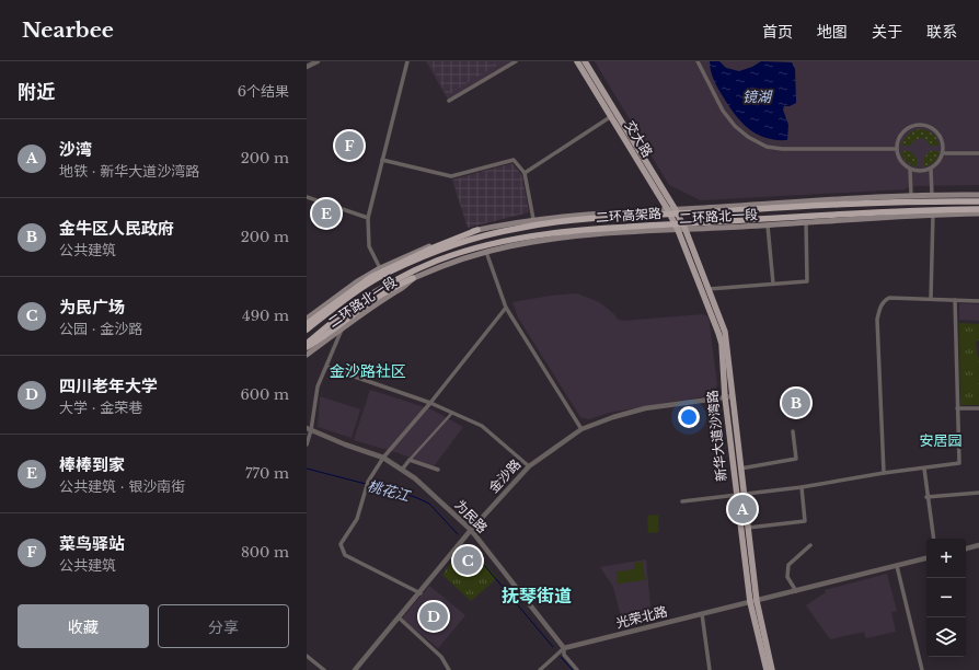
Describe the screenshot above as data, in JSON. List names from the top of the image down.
{
  "streets": {
    "highway": ["二环高架路"],
    "main road": ["交大路", "二环路北一段", "新华大道沙湾路"],
    "street": ["金沙路", "为民路", "光荣北路"]
  },
  "crossings": [
    ["交大路", "二环路北一段"],
    ["交大路", "新华大道沙湾路"],
    ["二环路北一段", "新华大道沙湾路"],
    ["新华大道沙湾路", "金沙路"],
    ["新华大道沙湾路", "光荣北路"],
    ["金沙路", "为民路"],
    ["为民路", "光荣北路"]
  ],
  "districts": ["金沙路社区", "安居园", "抚琴街道"],
  "water": ["镜湖", "桃花江"],
  "page": {
    "header": "Nearbee",
    "nav": [
      "首页",
      "地图",
      "关于",
      "联系"
    ],
    "heading": ["附近", "6个结果"],
    "list": [
      {
        "mark": "A",
        "name": "沙湾",
        "note": "地铁 · 新华大道沙湾路",
        "value": "200 m"
      },
      {
        "mark": "B",
        "name": "金牛区人民政府",
        "note": "公共建筑",
        "value": "200 m"
      },
      {
        "mark": "C",
        "name": "为民广场",
        "note": "公园 · 金沙路",
        "value": "490 m"
      },
      {
        "mark": "D",
        "name": "四川老年大学",
        "note": "大学 · 金荣巷",
        "value": "600 m"
      },
      {
        "mark": "E",
        "name": "棒棒到家",
        "note": "公共建筑 · 银沙南街",
        "value": "770 m"
      },
      {
        "mark": "F",
        "name": "菜鸟驿站",
        "note": "公共建筑",
        "value": "800 m"
      }
    ],
    "pins": [
      "F",
      "E",
      "B",
      "A",
      "C",
      "D"
    ],
    "map_buttons": ["+", "−"],
    "buttons": ["收藏", "分享"]
  }
}
